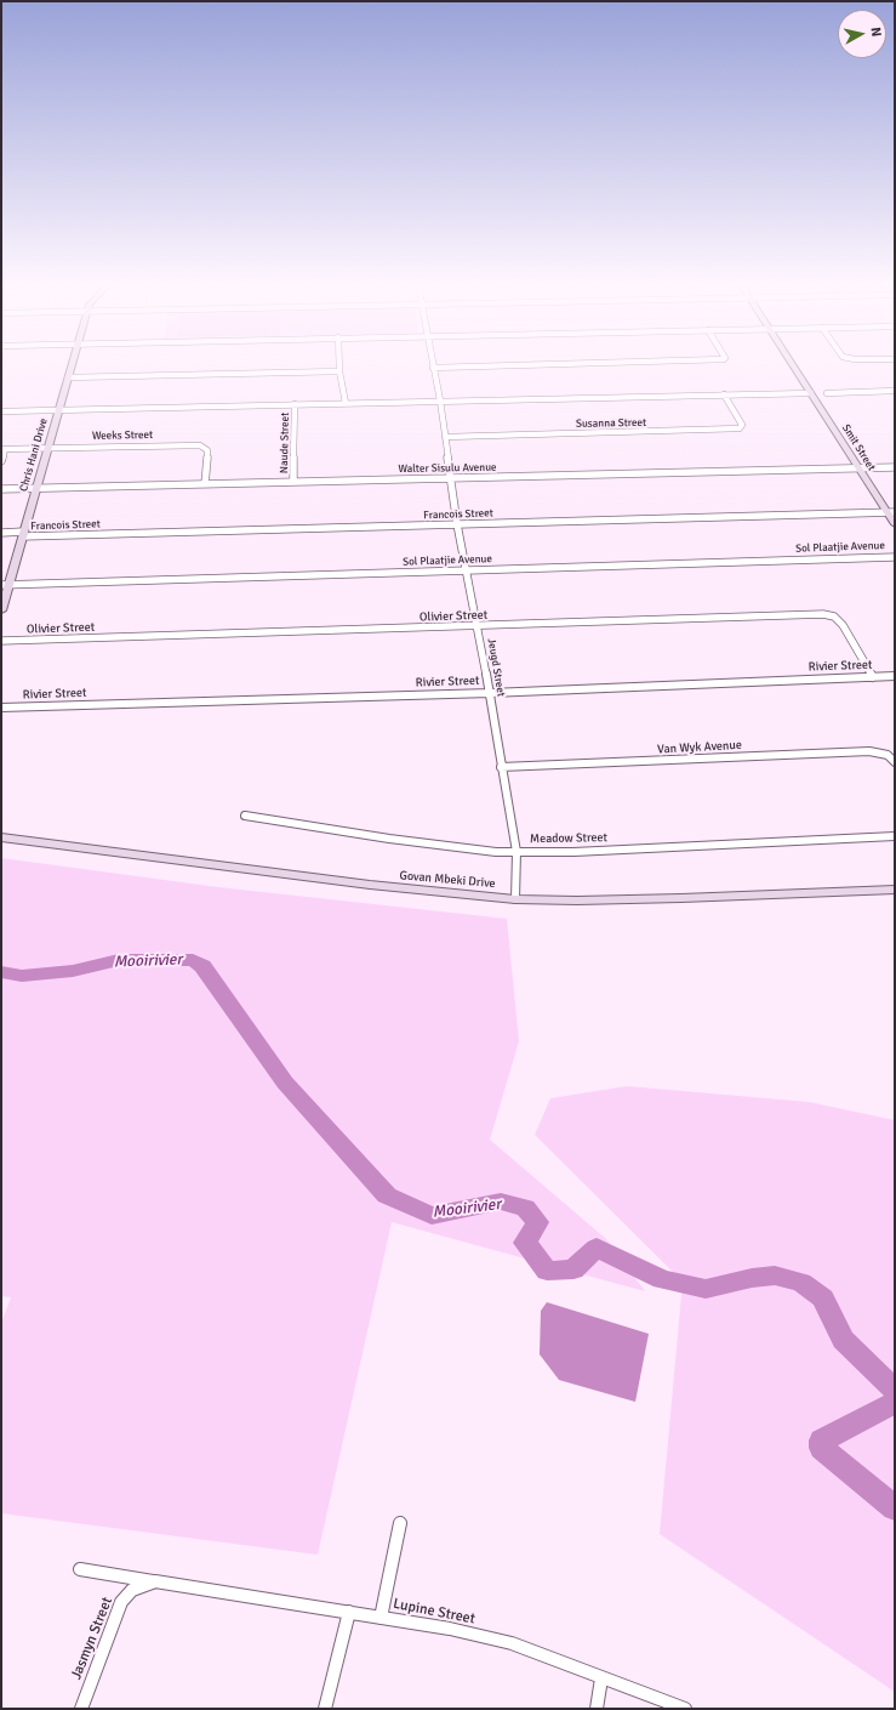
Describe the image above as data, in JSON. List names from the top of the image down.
{
  "streets": {
    "street": [
      "Susanna Street",
      "Weeks Street",
      "Naude Street",
      "Smit Street",
      "Chris Hani Drive",
      "Walter Sisulu Avenue",
      "Francois Street",
      "Sol Plaatjie Avenue",
      "Olivier Street",
      "Rivier Street",
      "Jeugd Street",
      "Van Wyk Avenue",
      "Meadow Street",
      "Govan Mbeki Drive",
      "Lupine Street",
      "Jasmyn Street"
    ]
  },
  "crossings": [
    ["Susanna Street", "Jeugd Street"],
    ["Weeks Street", "Chris Hani Drive"],
    ["Weeks Street", "Walter Sisulu Avenue"],
    ["Naude Street", "Walter Sisulu Avenue"],
    ["Smit Street", "Walter Sisulu Avenue"],
    ["Smit Street", "Francois Street"],
    ["Chris Hani Drive", "Walter Sisulu Avenue"],
    ["Chris Hani Drive", "Francois Street"],
    ["Chris Hani Drive", "Sol Plaatjie Avenue"],
    ["Walter Sisulu Avenue", "Jeugd Street"],
    ["Francois Street", "Jeugd Street"],
    ["Sol Plaatjie Avenue", "Jeugd Street"],
    ["Olivier Street", "Rivier Street"],
    ["Olivier Street", "Jeugd Street"],
    ["Rivier Street", "Jeugd Street"],
    ["Jeugd Street", "Van Wyk Avenue"],
    ["Jeugd Street", "Meadow Street"],
    ["Jeugd Street", "Govan Mbeki Drive"],
    ["Lupine Street", "Jasmyn Street"]
  ],
  "water": ["Mooirivier"],
  "north": "right"
}
